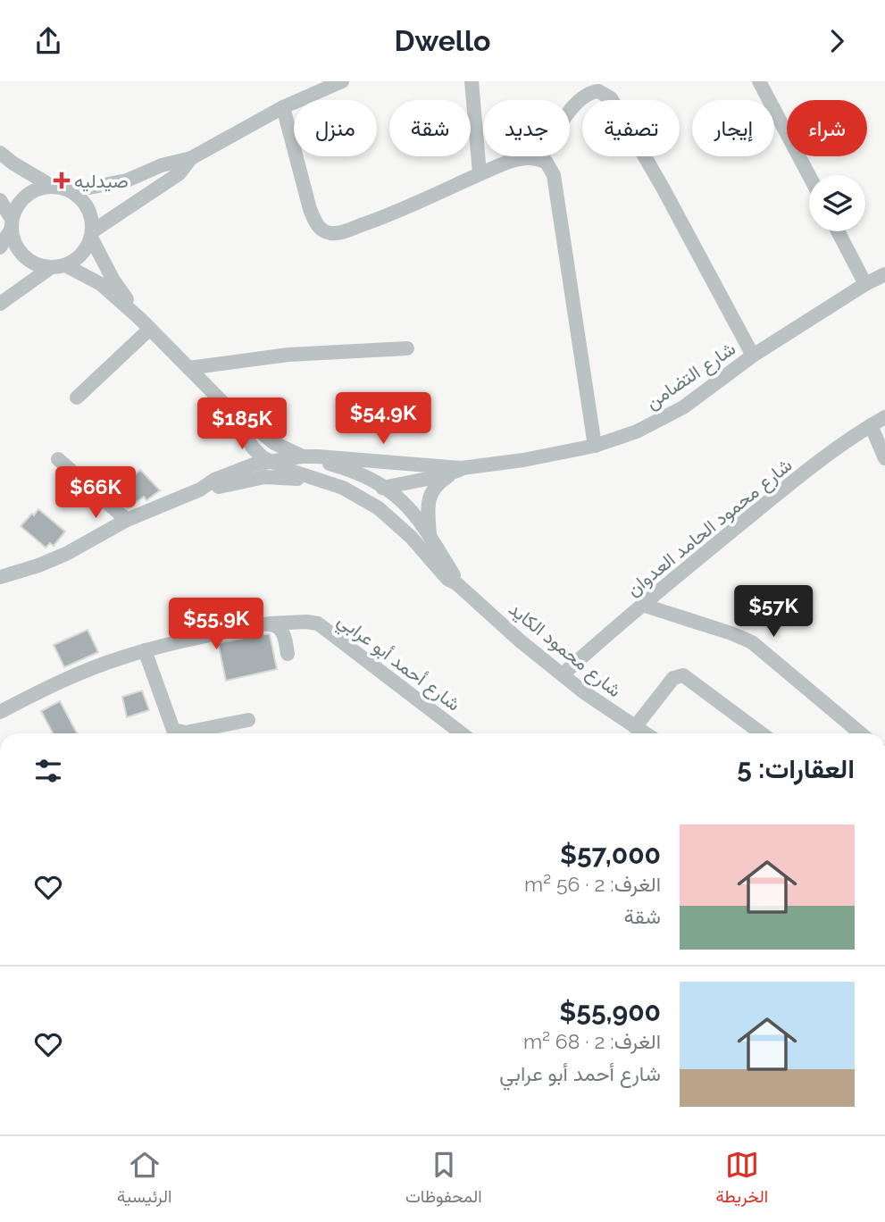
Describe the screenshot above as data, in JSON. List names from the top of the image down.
{
  "streets": {
    "street": [
      "شارع التضامن",
      "شارع محمود الحامد العدوان",
      "شارع محمود الكايد",
      "شارع أحمد أبو عرابي"
    ]
  },
  "crossings": [
    ["شارع التضامن", "شارع محمود الكايد"],
    ["شارع محمود الحامد العدوان", "شارع محمود الكايد"]
  ],
  "places": {
    "health": ["صيدليه"]
  },
  "page": {
    "header": "Dwello",
    "chip": [
      "شراء",
      "إيجار",
      "تصفية",
      "جديد",
      "شقة",
      "منزل"
    ],
    "price": [
      "$54.9K",
      "$185K",
      "$66K",
      "$57K",
      "$55.9K"
    ],
    "heading": "العقارات: 5",
    "list": [
      {
        "name": "$57,000",
        "note": "الغرف: 2 · 56 m² · شقة"
      },
      {
        "name": "$55,900",
        "note": "الغرف: 2 · 68 m² · شارع أحمد أبو عرابي"
      }
    ],
    "tabs": ["الخريطة", "المحفوظات", "الرئيسية"]
  }
}
